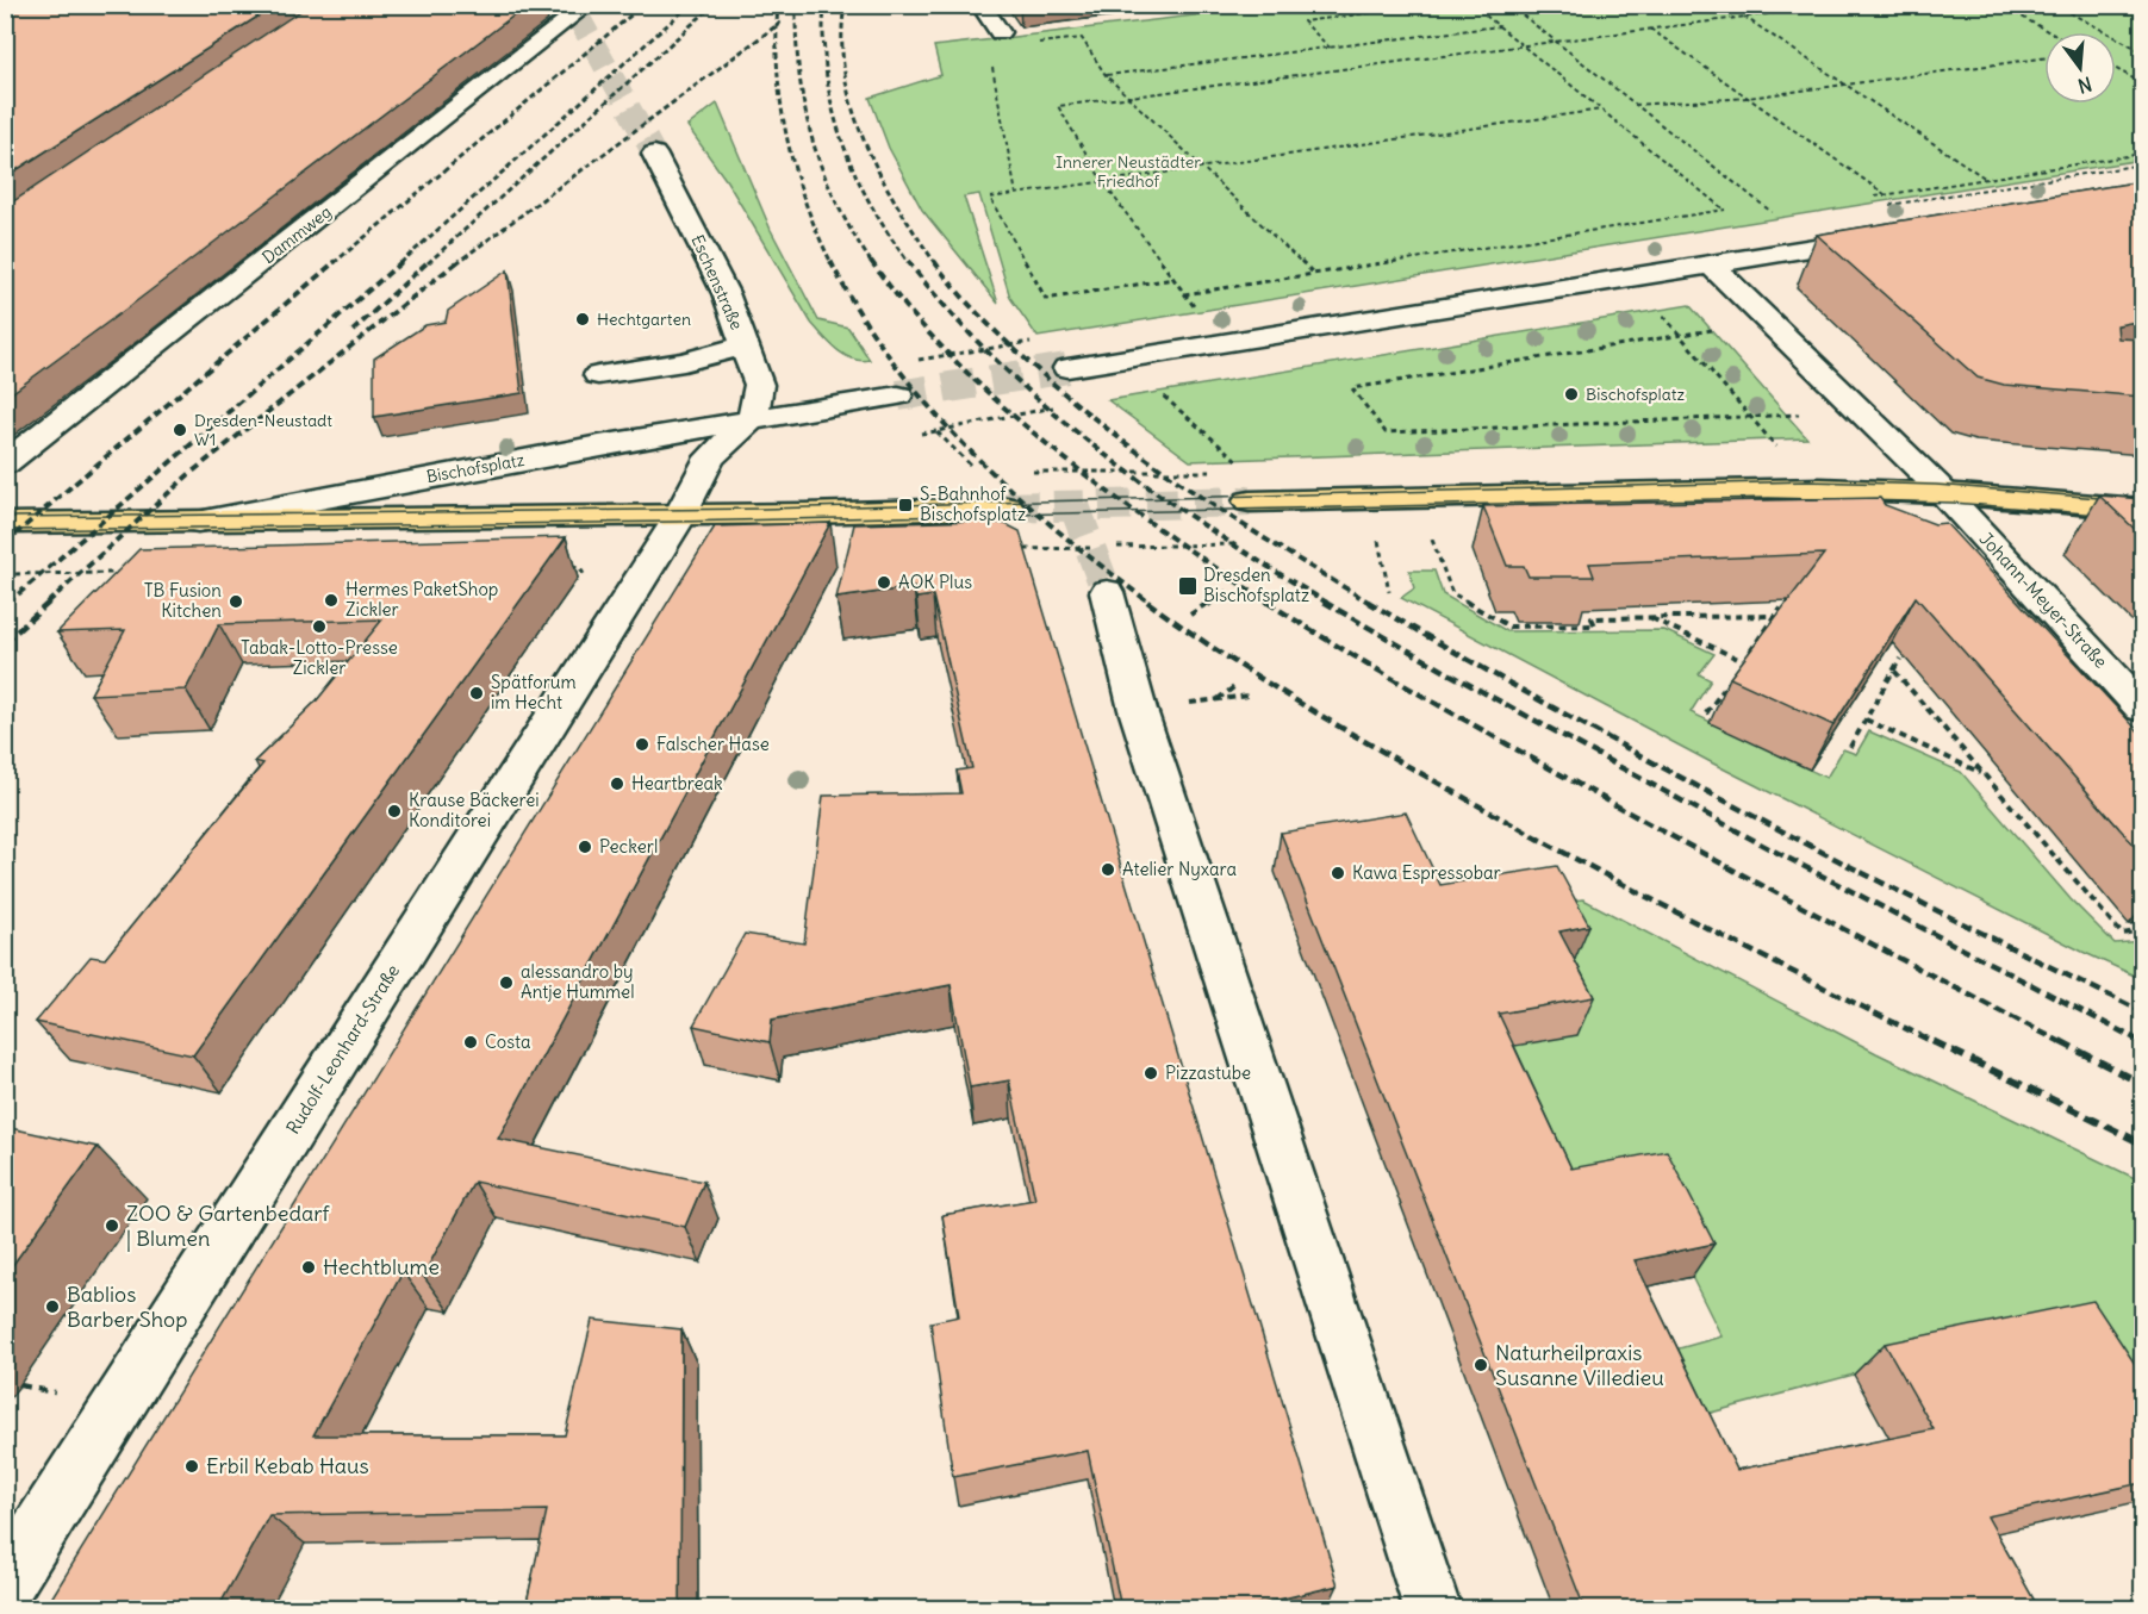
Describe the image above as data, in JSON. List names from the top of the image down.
{
  "streets": {
    "main road": ["Bischofsplatz"],
    "street": [
      "Dammweg",
      "Eschenstraße",
      "Johann-Meyer-Straße",
      "Rudolf-Leonhard-Straße"
    ]
  },
  "crossings": [
    ["Eschenstraße", "Bischofsplatz"],
    ["Bischofsplatz", "Rudolf-Leonhard-Straße"]
  ],
  "parks": ["Innerer Neustädter Friedhof"],
  "places": {
    "other": [
      "Hechtgarten",
      "Bischofsplatz",
      "Dresden-Neustadt W1",
      "AOK Plus",
      "Hermes PaketShop Zickler",
      "TB Fusion Kitchen",
      "Tabak-Lotto-Presse Zickler",
      "Spätforum im Hecht",
      "Falscher Hase",
      "Heartbreak",
      "Krause Bäckerei Konditorei",
      "Peckerl",
      "Atelier Nyxara",
      "Kawa Espressobar",
      "alessandro by Antje Hummel",
      "Costa",
      "Pizzastube",
      "ZOO & Gartenbedarf | Blumen",
      "Hechtblume",
      "Bablios Barber Shop",
      "Naturheilpraxis Susanne Villedieu",
      "Erbil Kebab Haus"
    ],
    "transit": ["S-Bahnhof Bischofsplatz", "Dresden Bischofsplatz"]
  },
  "north": "bottom"
}
